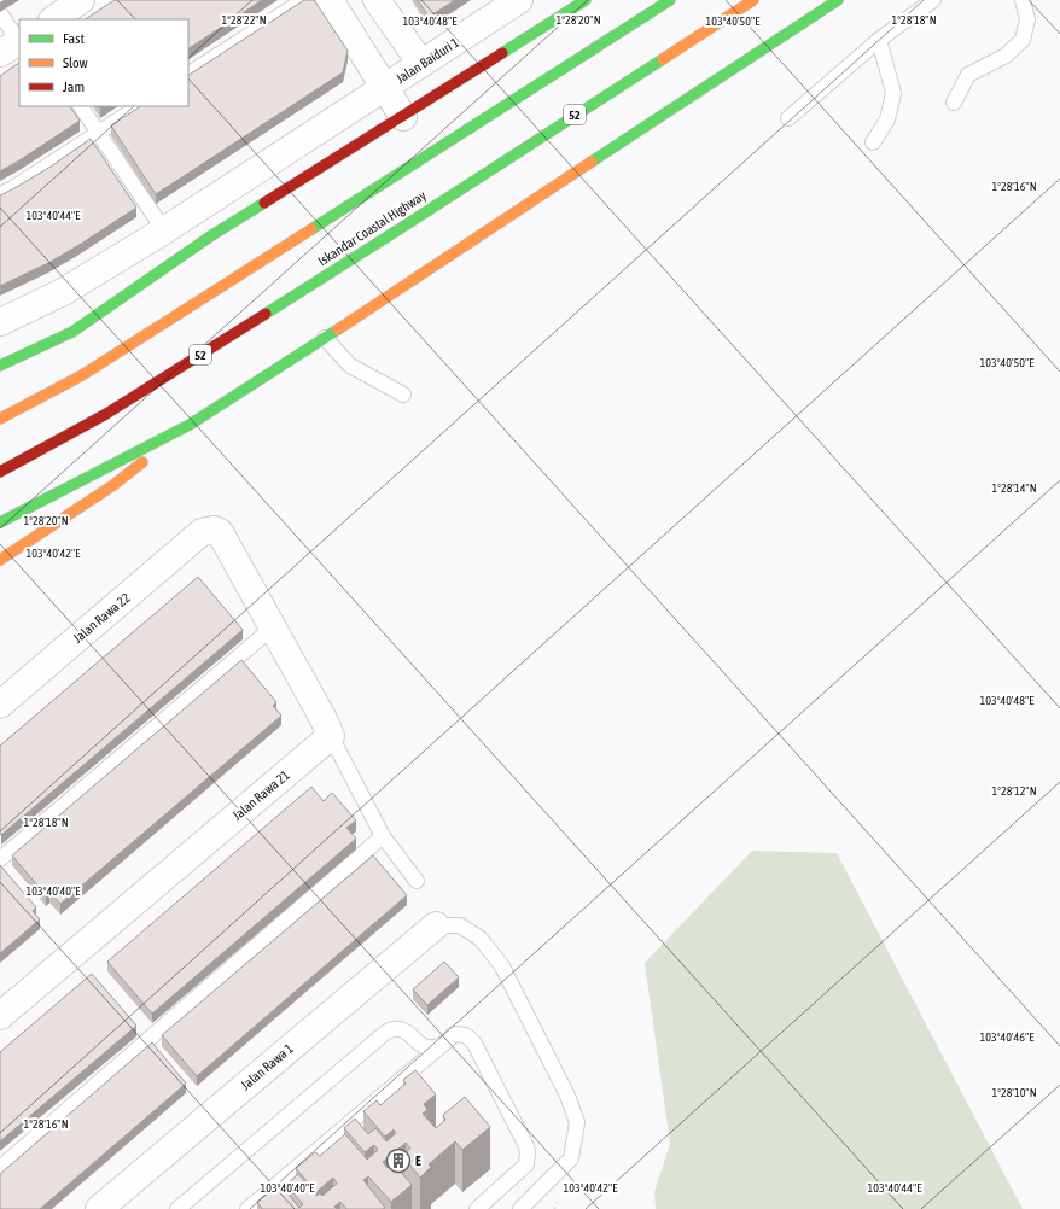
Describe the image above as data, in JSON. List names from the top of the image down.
{
  "streets": {
    "main road": ["52", "Iskandar Coastal Highway"],
    "street": [
      "Jalan Baiduri 1",
      "Jalan Rawa 22",
      "Jalan Rawa 21",
      "Jalan Rawa 1"
    ]
  },
  "places": {
    "building": ["E"]
  },
  "legend": ["Fast", "Slow", "Jam"],
  "coordinates": [
    "1°28'22\"N",
    "1°28'20\"N",
    "1°28'18\"N",
    "103°40'48\"E",
    "103°40'50\"E",
    "1°28'16\"N",
    "103°40'44\"E",
    "1°28'14\"N",
    "103°40'42\"E",
    "1°28'12\"N",
    "103°40'40\"E",
    "103°40'46\"E",
    "1°28'10\"N"
  ]
}
